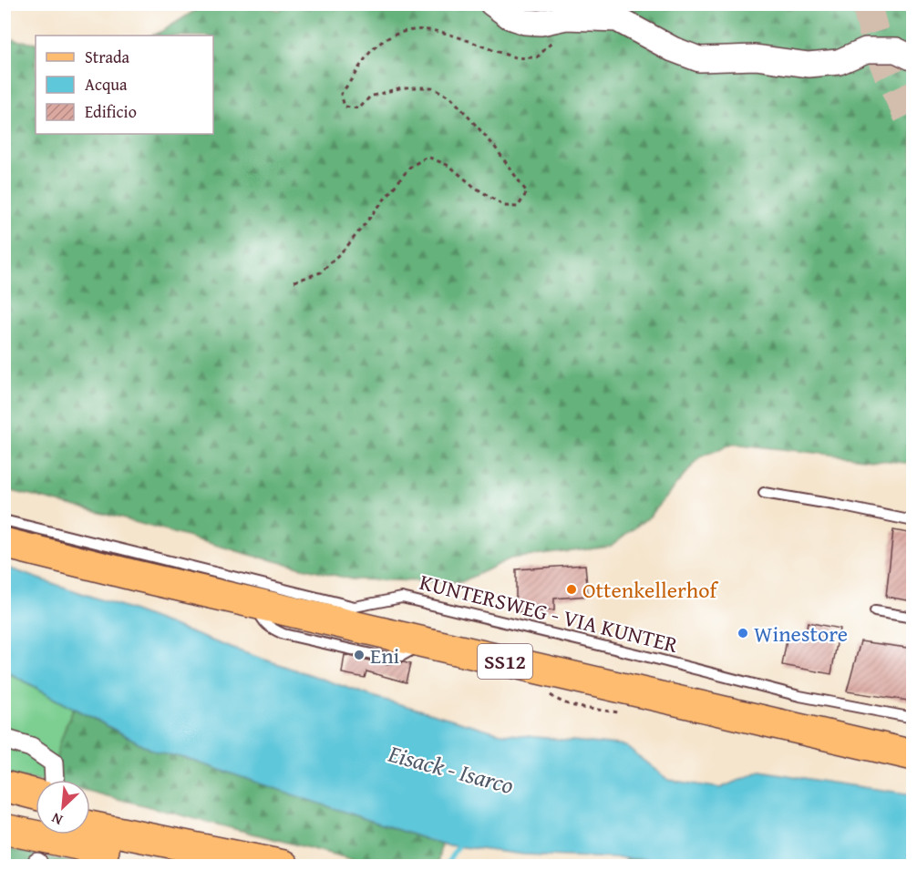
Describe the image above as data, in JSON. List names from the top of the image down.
{
  "streets": {
    "main road": ["SS12"],
    "lane": ["KUNTERSWEG - VIA KUNTER"]
  },
  "water": ["Eisack - Isarco"],
  "places": ["Ottenkellerhof", "Winestore", "Eni"],
  "legend": ["Strada", "Acqua", "Edificio"],
  "north": "bottom left"
}
